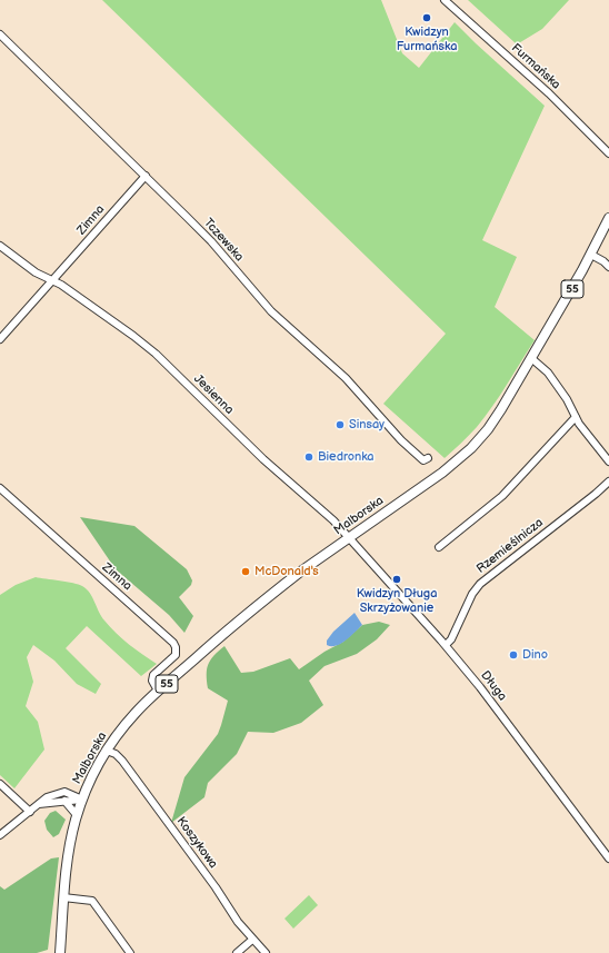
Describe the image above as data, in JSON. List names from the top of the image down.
{
  "streets": {
    "main road": ["55", "Malborska"],
    "street": [
      "Furmańska",
      "Zimna",
      "Tczewska",
      "Jesienna",
      "Rzemieślnicza",
      "Długa",
      "Koszykowa"
    ]
  },
  "crossings": [
    ["Zimna", "Tczewska"],
    ["Zimna", "Jesienna"],
    ["Zimna", "Malborska"],
    ["55", "Malborska"],
    ["Jesienna", "Malborska"],
    ["Jesienna", "Długa"],
    ["Malborska", "Długa"],
    ["Malborska", "Koszykowa"],
    ["Rzemieślnicza", "Długa"]
  ],
  "places": [
    "Kwidzyn Furmańska",
    "Sinsay",
    "Biedronka",
    "McDonald's",
    "Kwidzyn Długa Skrzyżowanie",
    "Dino"
  ]
}
